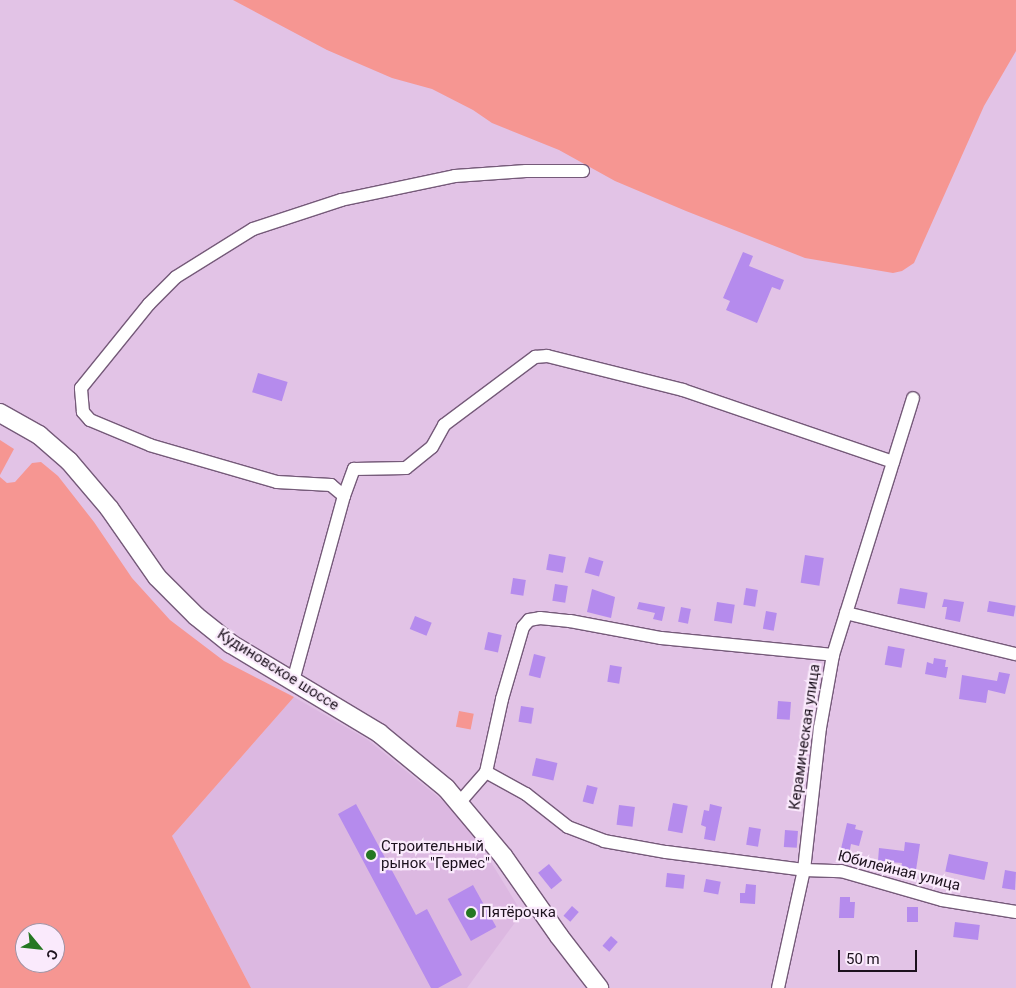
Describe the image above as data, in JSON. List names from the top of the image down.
{
  "streets": {
    "main road": ["Кудиновское шоссе"],
    "street": ["Керамическая улица", "Юбилейная улица"]
  },
  "crossings": [
    ["Керамическая улица", "Юбилейная улица"]
  ],
  "places": ["Строительный рынок \"Гермес\"", "Пятёрочка"],
  "scale_bar": "50 m",
  "north": "bottom right"
}
